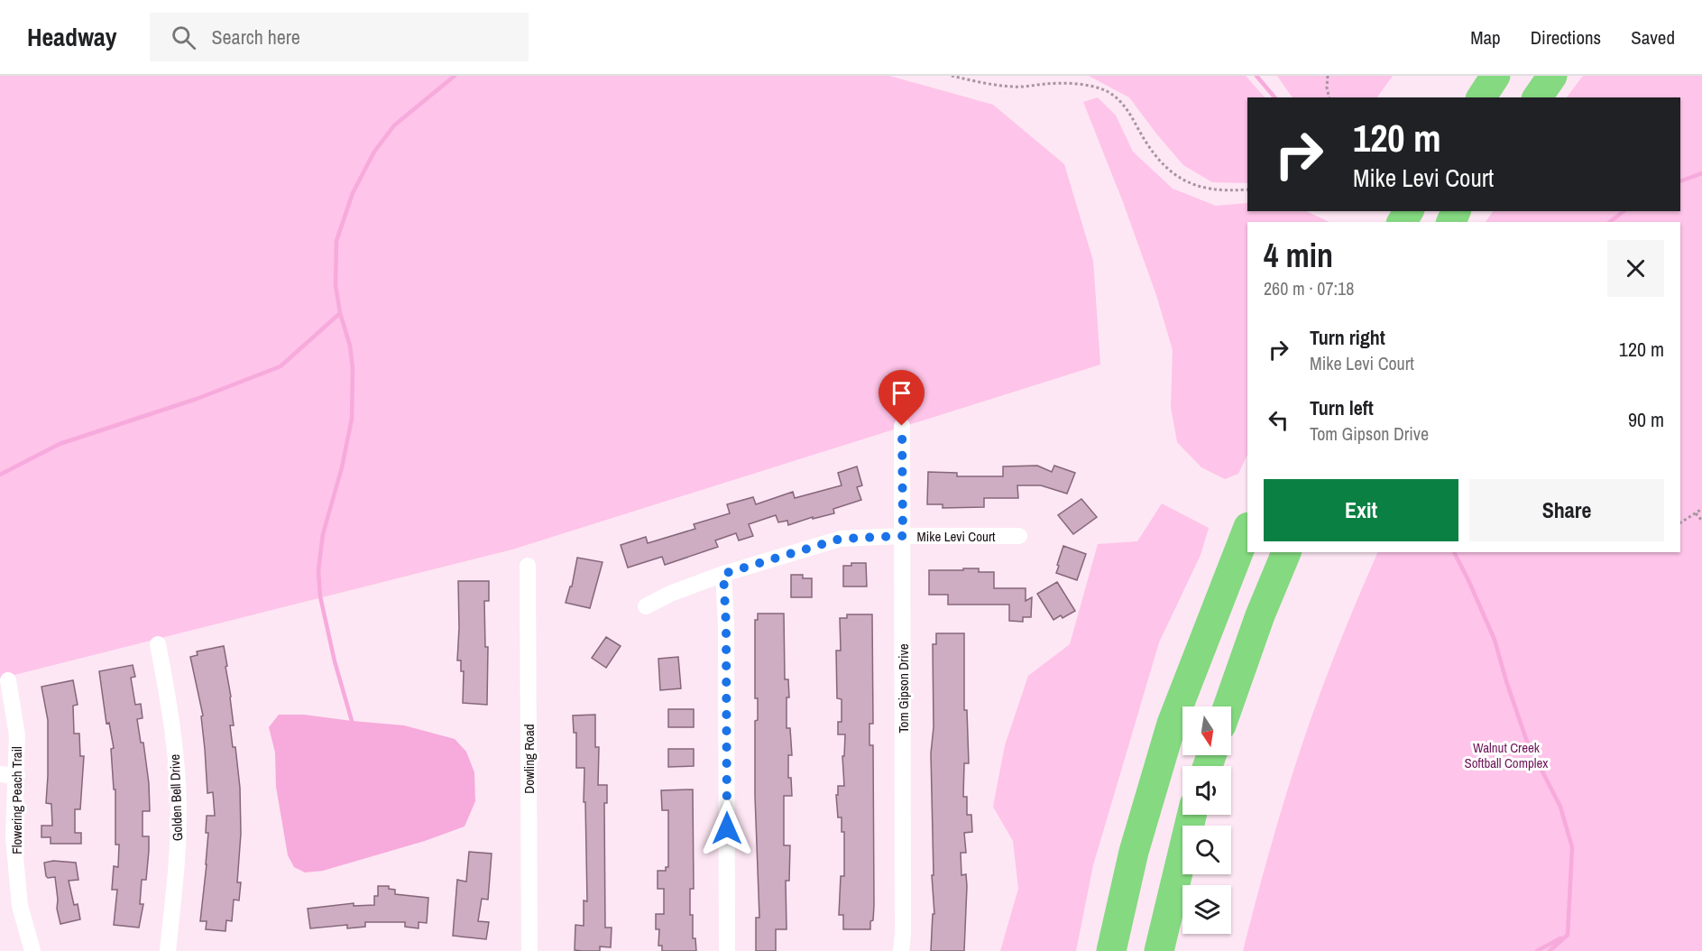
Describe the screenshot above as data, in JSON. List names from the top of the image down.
{
  "streets": {
    "street": [
      "Mike Levi Court",
      "Tom Gipson Drive",
      "Dowling Road",
      "Golden Bell Drive",
      "Flowering Peach Trail"
    ]
  },
  "crossings": [
    ["Mike Levi Court", "Tom Gipson Drive"]
  ],
  "parks": ["Walnut Creek Softball Complex"],
  "north": "bottom",
  "page": {
    "header": "Headway",
    "search": "Search here",
    "nav": ["Map", "Directions", "Saved"],
    "turn": ["120 m", "Mike Levi Court"],
    "heading": ["4 min", "260 m · 07:18"],
    "list": [
      {
        "name": "Turn right",
        "note": "Mike Levi Court",
        "value": "120 m"
      },
      {
        "name": "Turn left",
        "note": "Tom Gipson Drive",
        "value": "90 m"
      }
    ],
    "buttons": ["Exit", "Share"]
  }
}
